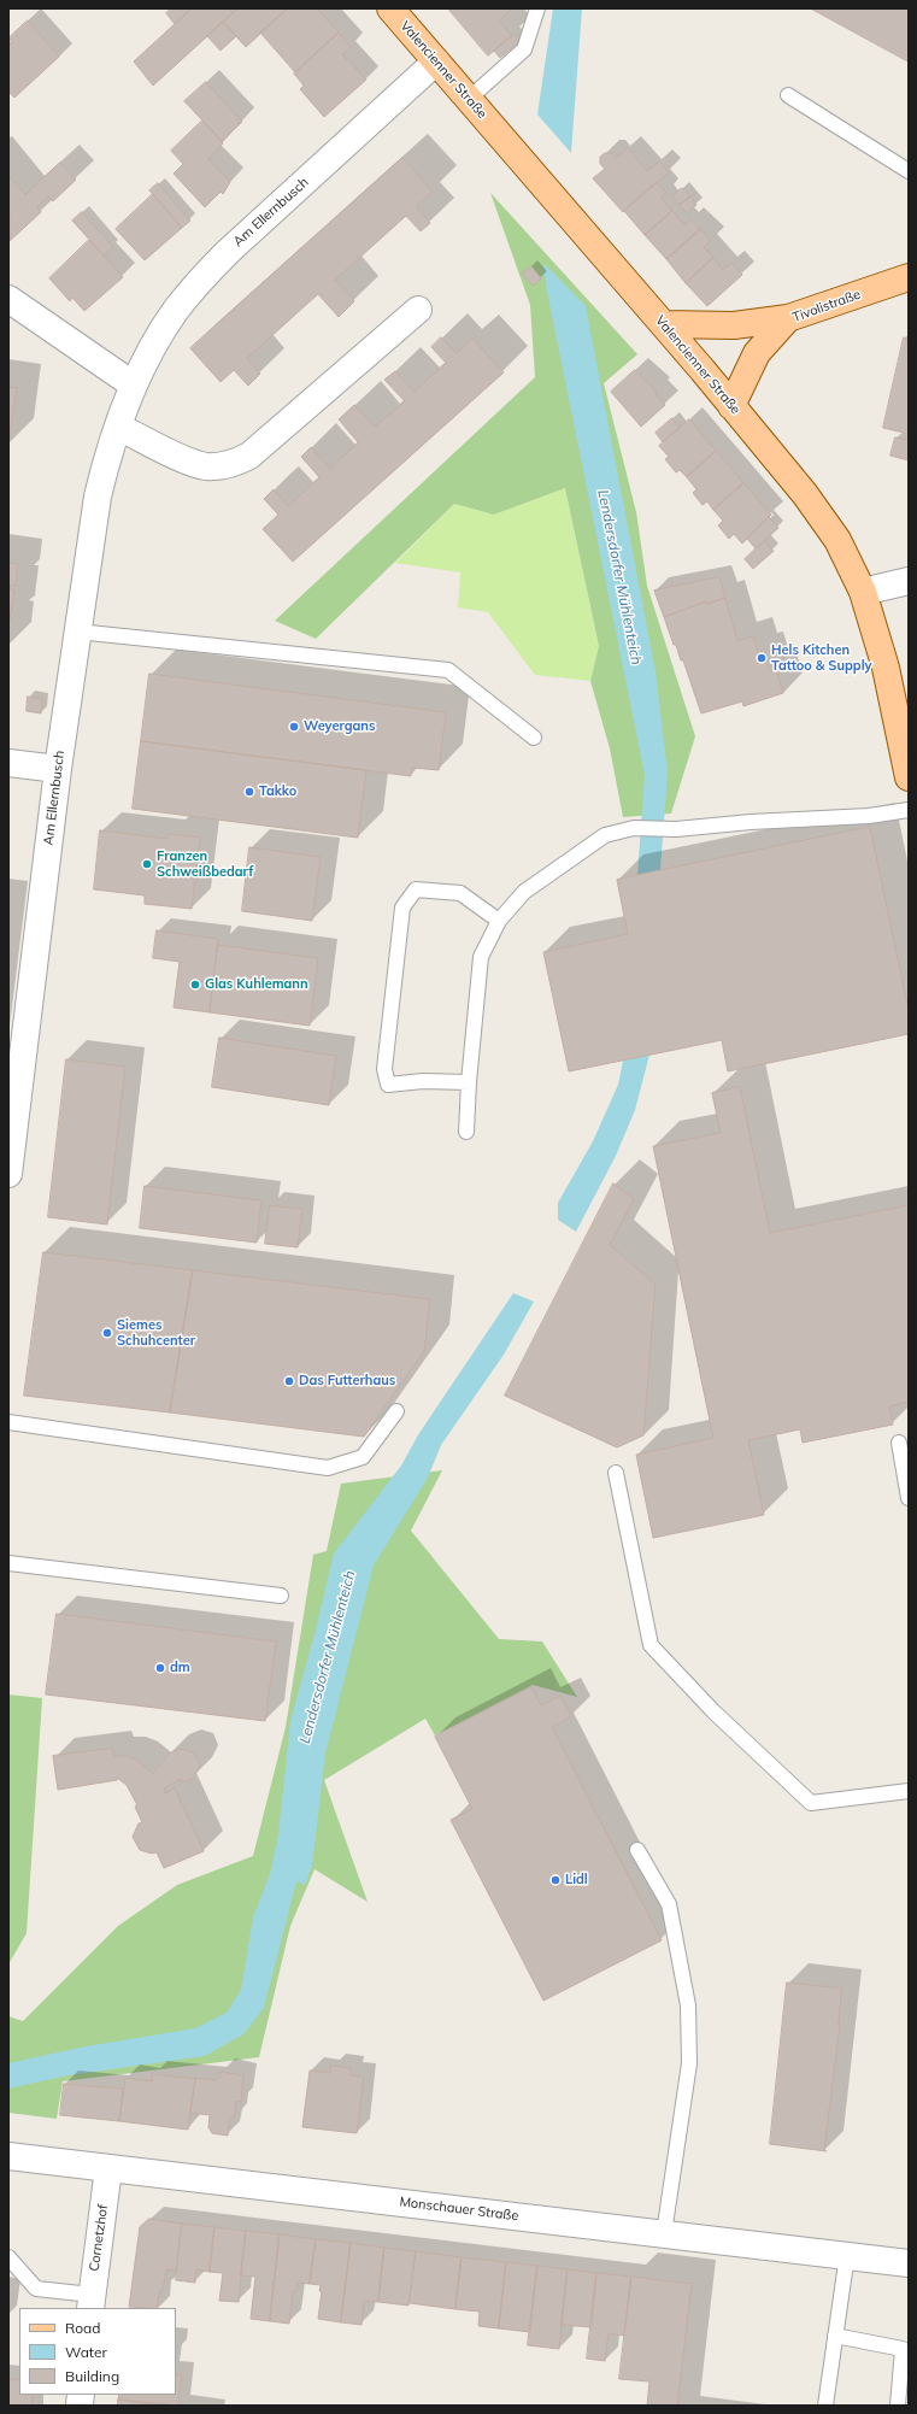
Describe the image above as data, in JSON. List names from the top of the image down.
{
  "streets": {
    "main road": ["Valencienner Straße", "Tivolistraße"],
    "street": ["Am Ellernbusch", "Monschauer Straße", "Cornetzhof"]
  },
  "crossings": [
    ["Valencienner Straße", "Am Ellernbusch"],
    ["Valencienner Straße", "Tivolistraße"],
    ["Monschauer Straße", "Cornetzhof"]
  ],
  "water": ["Lendersdorfer Mühlenteich"],
  "places": [
    "Hels Kitchen Tattoo & Supply",
    "Weyergans",
    "Takko",
    "Franzen Schweißbedarf",
    "Glas Kuhlemann",
    "Siemes Schuhcenter",
    "Das Futterhaus",
    "dm",
    "Lidl"
  ],
  "legend": ["Road", "Water", "Building"]
}
